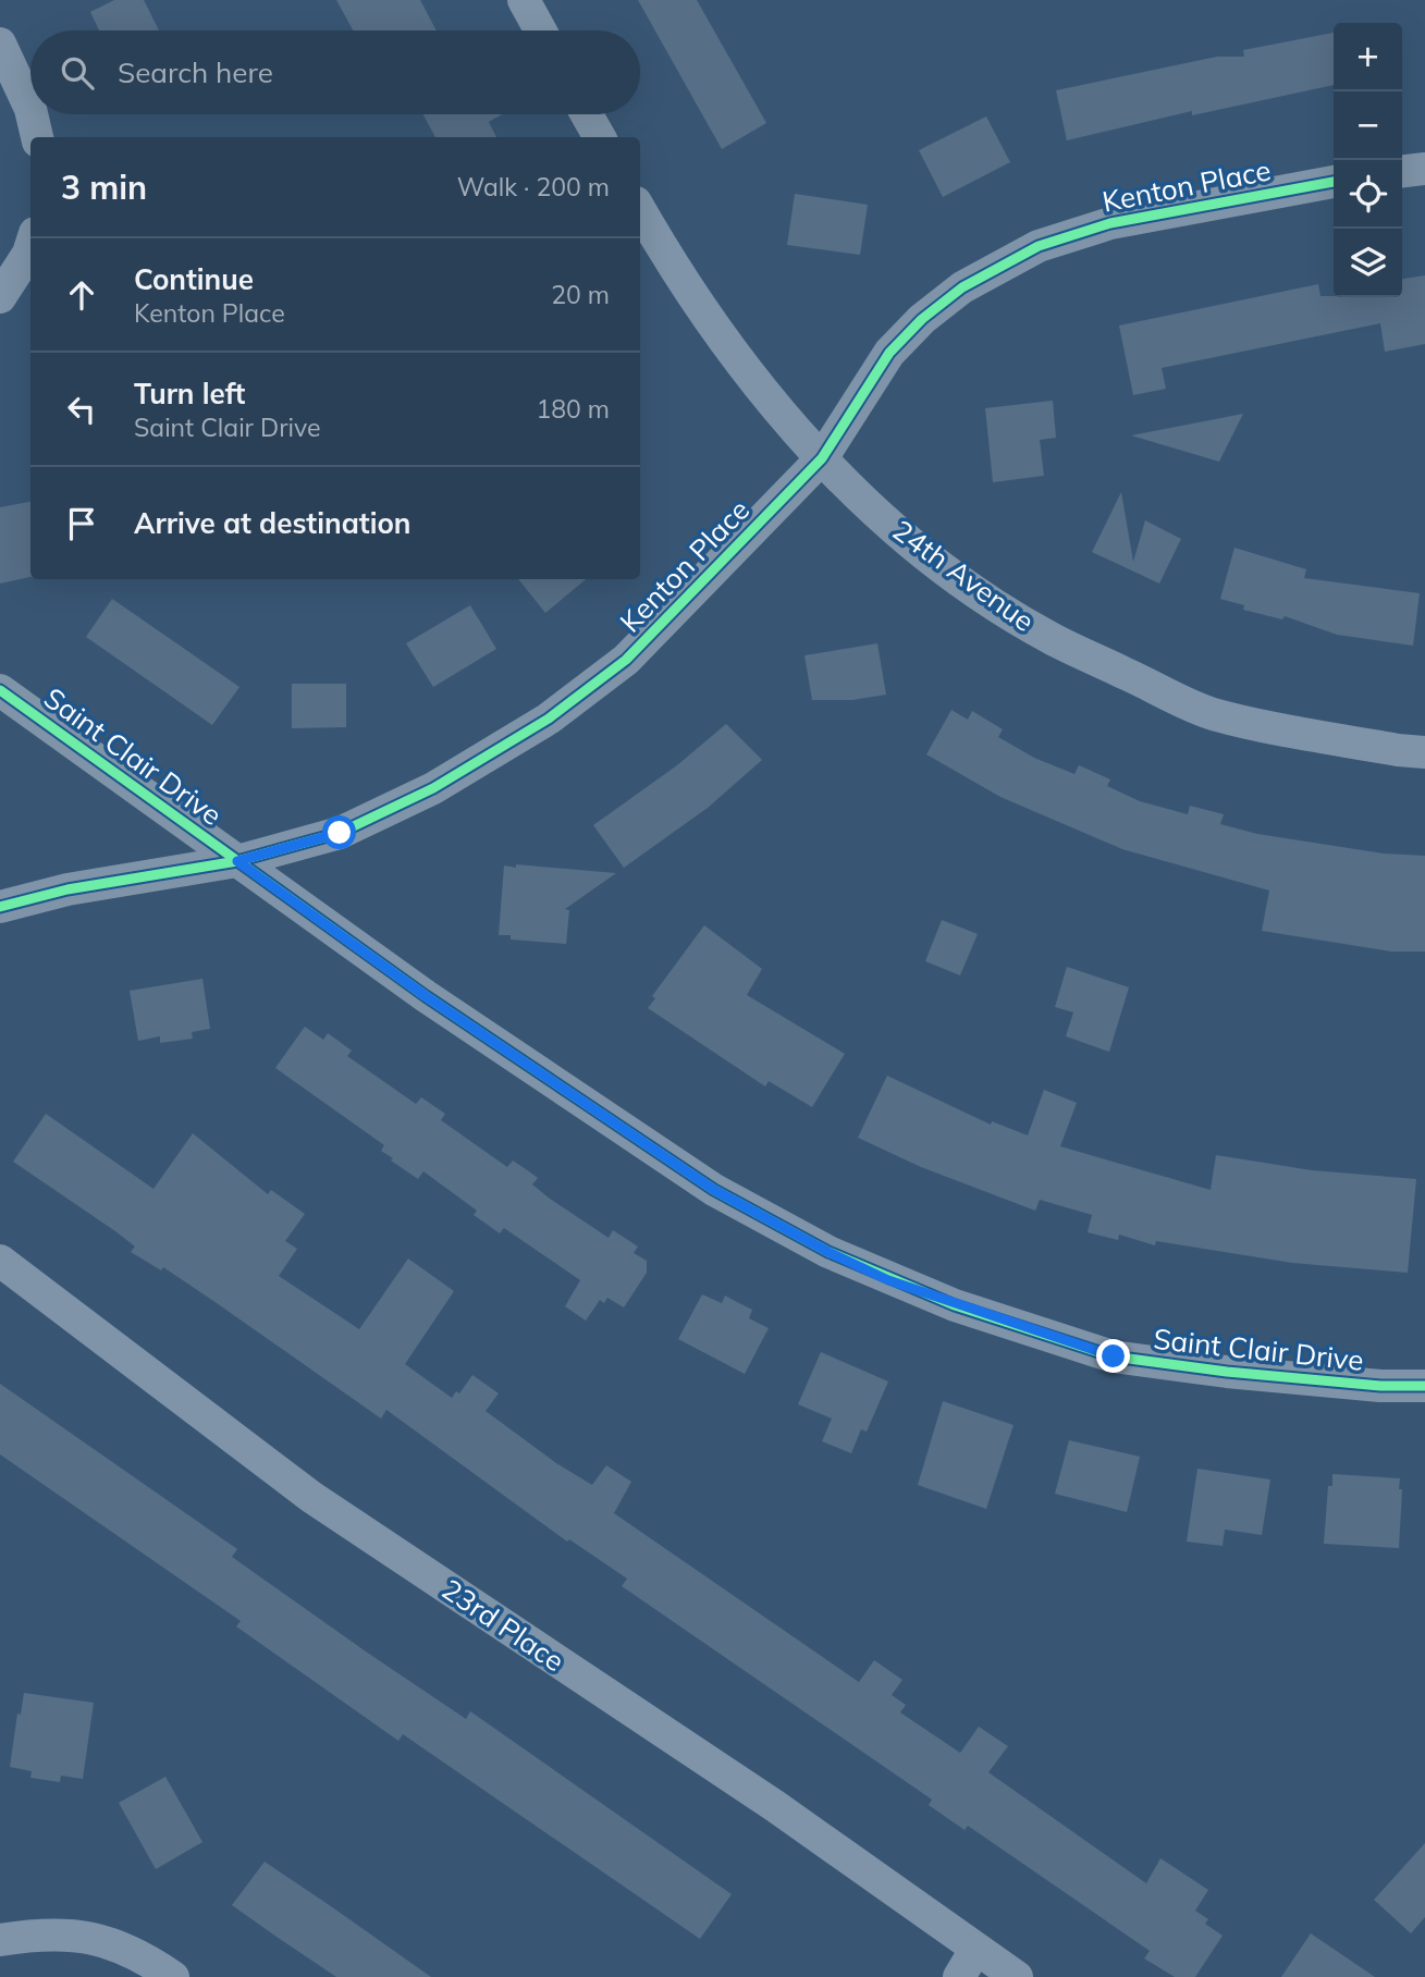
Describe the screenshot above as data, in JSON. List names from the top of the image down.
{
  "streets": {
    "street": [
      "Kenton Place",
      "24th Avenue",
      "Saint Clair Drive",
      "23rd Place"
    ]
  },
  "crossings": [
    ["Kenton Place", "24th Avenue"],
    ["Kenton Place", "Saint Clair Drive"]
  ],
  "page": {
    "map_buttons": ["+", "−"],
    "search": "Search here",
    "heading": ["3 min", "Walk · 200 m"],
    "list": [
      ["Continue", "Kenton Place", "20 m"],
      ["Turn left", "Saint Clair Drive", "180 m"],
      "Arrive at destination"
    ]
  }
}
